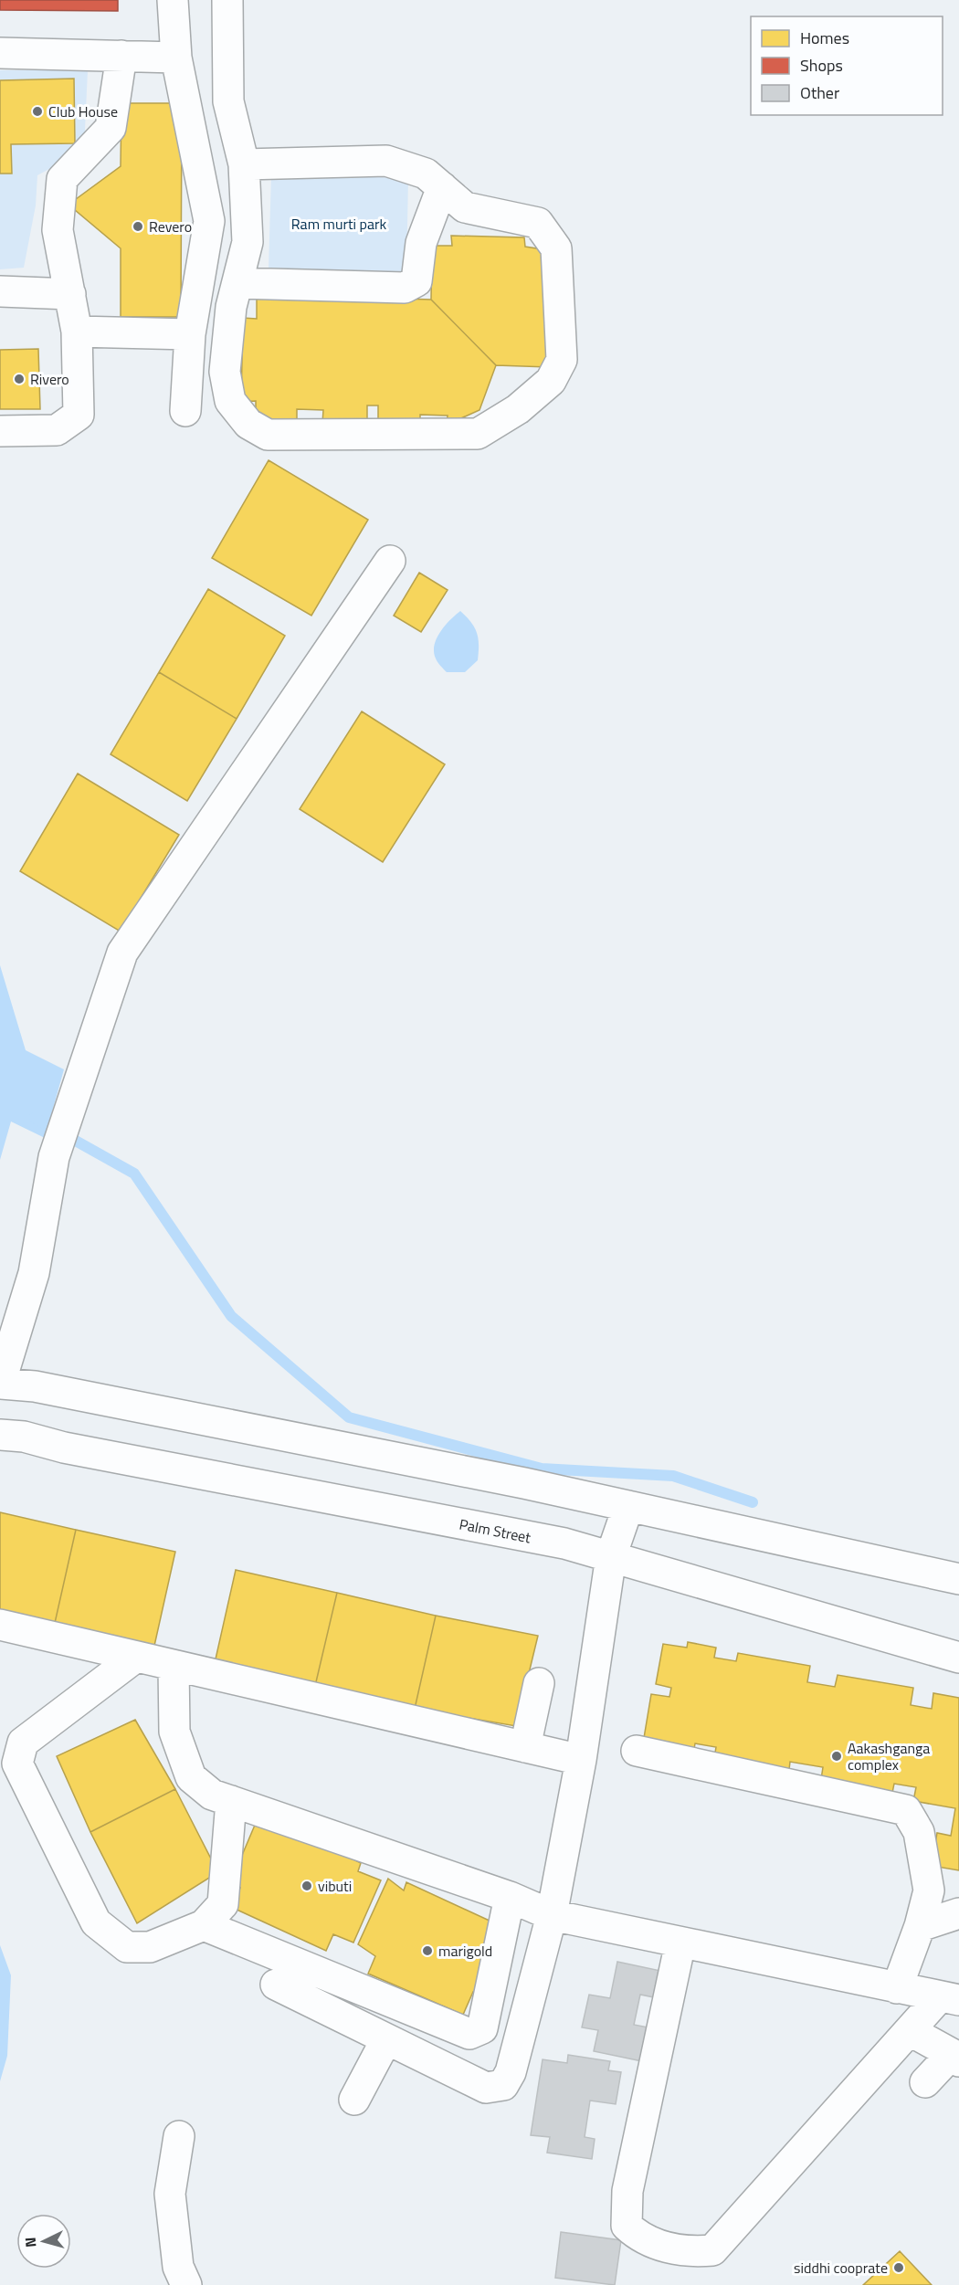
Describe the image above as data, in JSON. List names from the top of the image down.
{
  "streets": {
    "street": ["Palm Street"]
  },
  "parks": ["Ram murti park"],
  "places": [
    "Club House",
    "Revero",
    "Rivero",
    "Aakashganga complex",
    "vibuti",
    "marigold",
    "siddhi cooprate"
  ],
  "legend": ["Homes", "Shops", "Other"],
  "north": "left"
}
